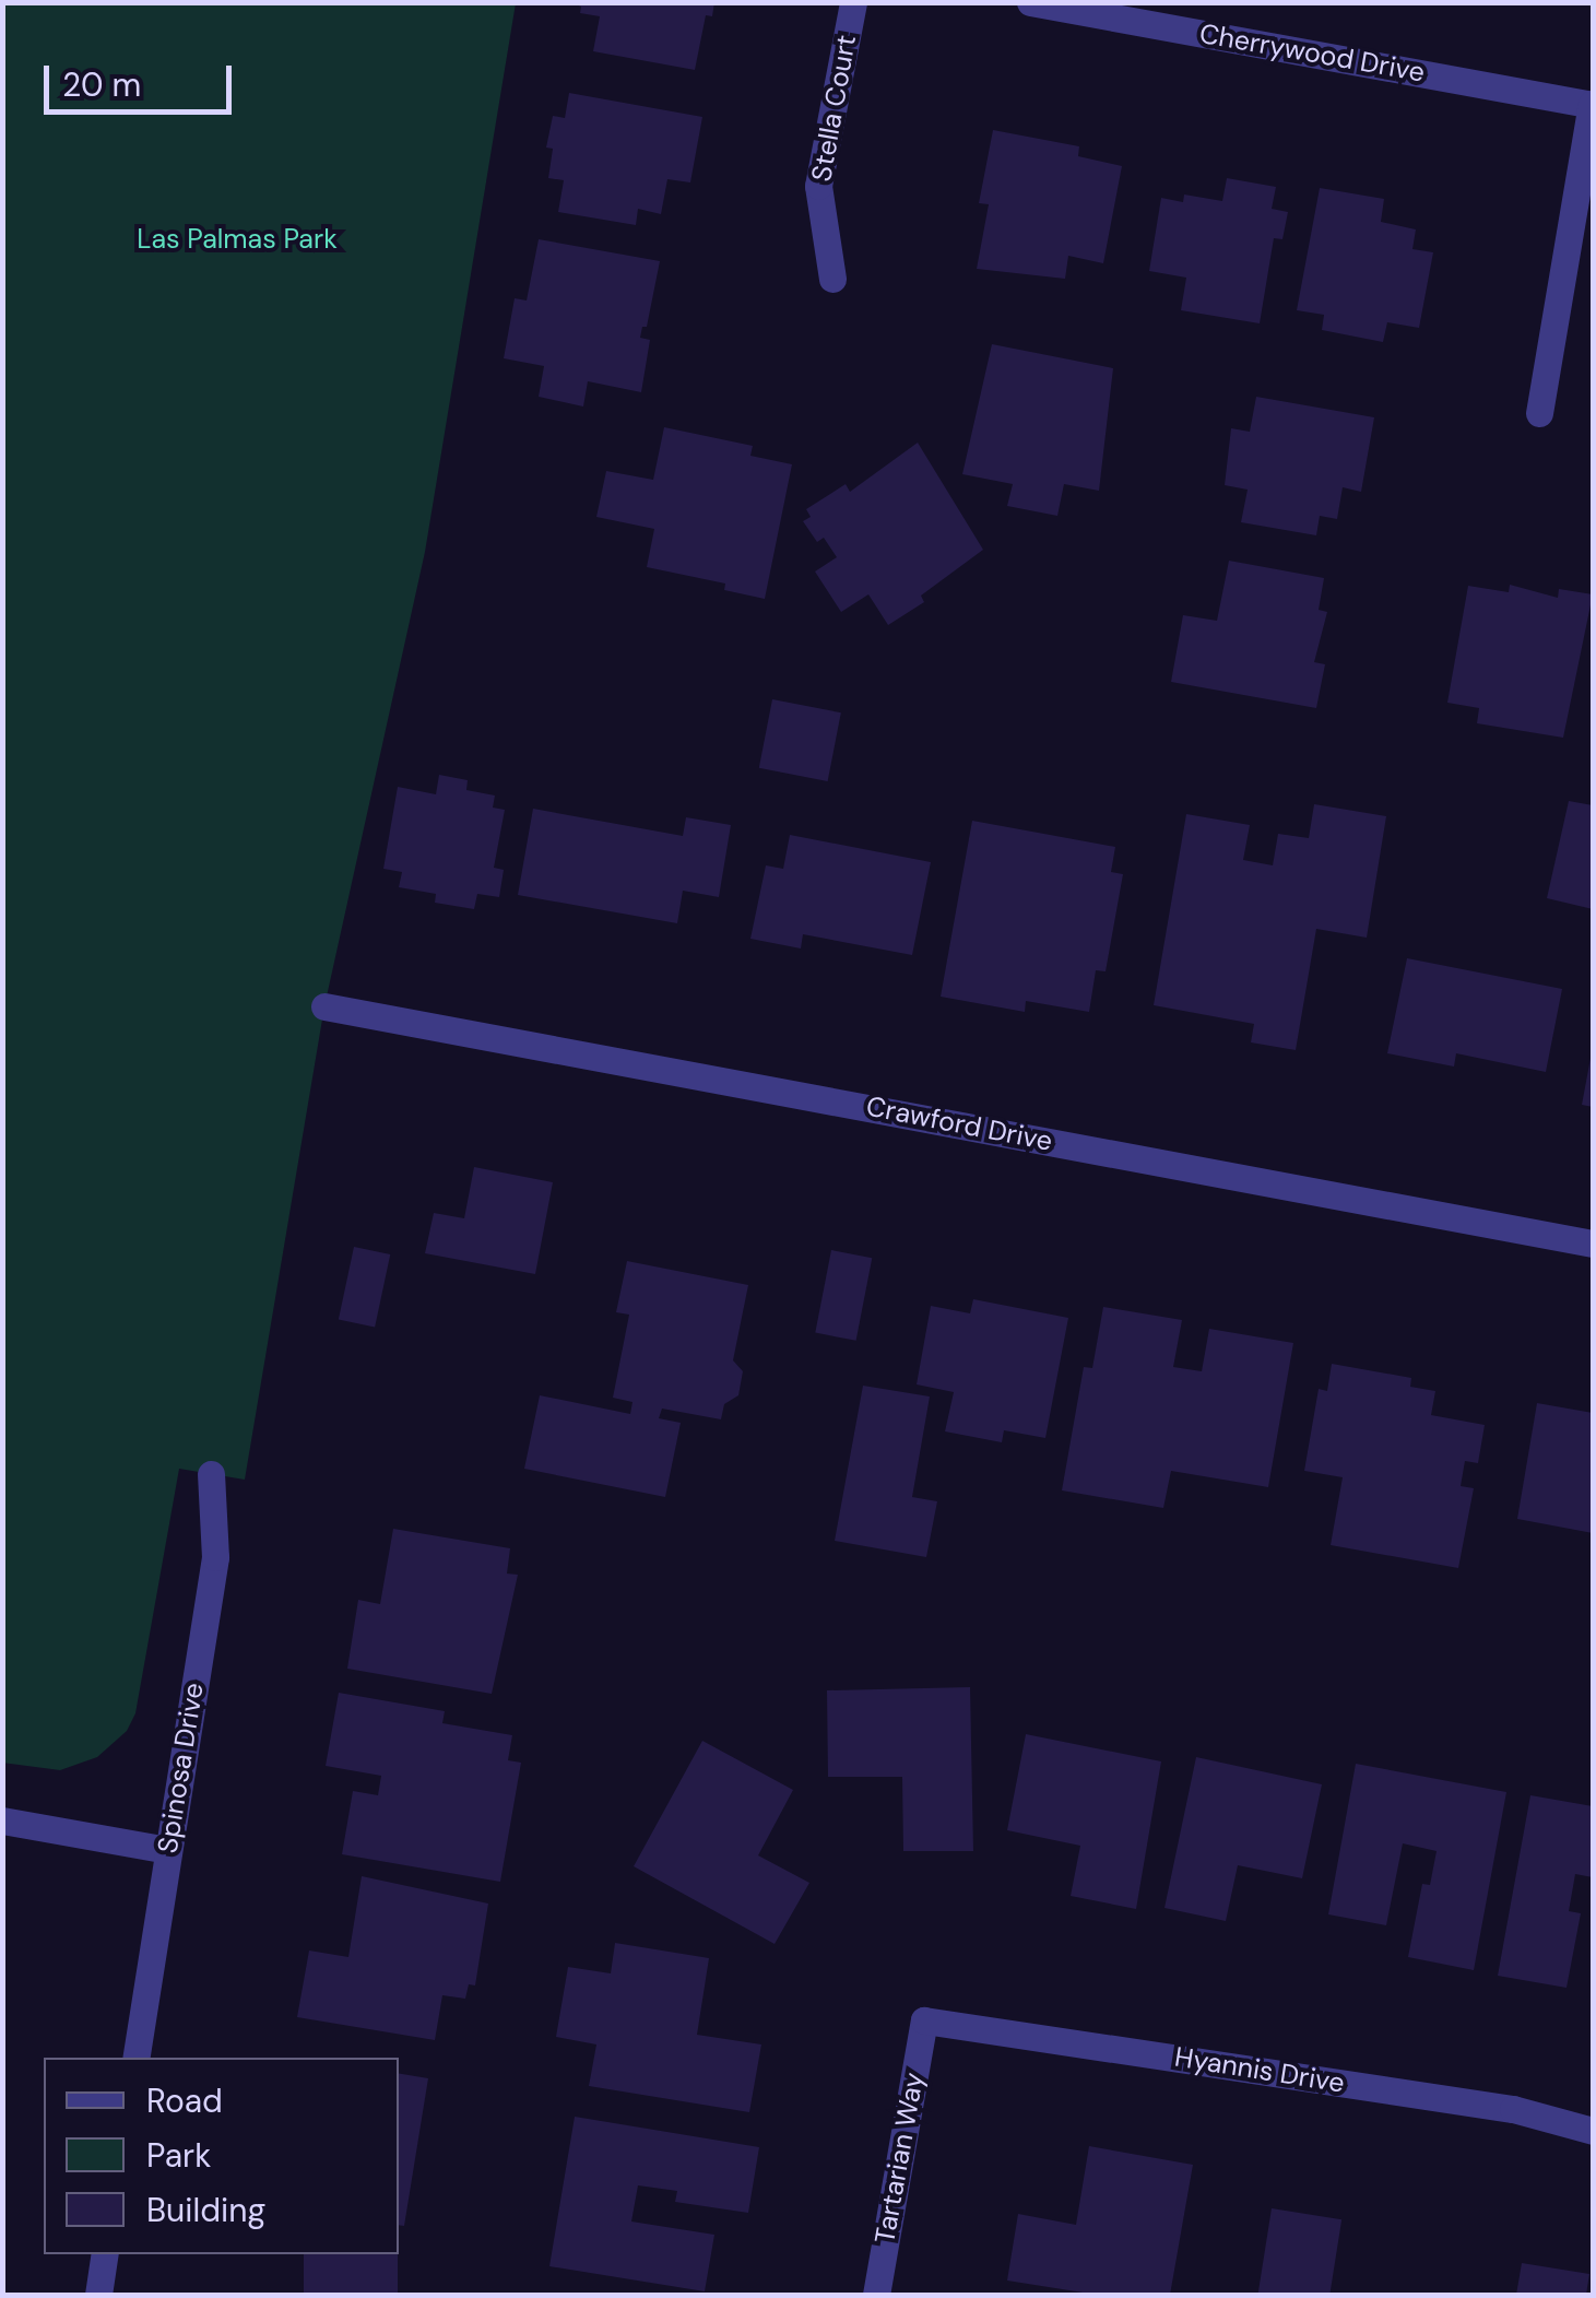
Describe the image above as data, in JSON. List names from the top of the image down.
{
  "streets": {
    "street": [
      "Cherrywood Drive",
      "Stella Court",
      "Crawford Drive",
      "Spinosa Drive",
      "Hyannis Drive",
      "Tartarian Way"
    ]
  },
  "crossings": [
    ["Hyannis Drive", "Tartarian Way"]
  ],
  "parks": ["Las Palmas Park"],
  "legend": ["Road", "Park", "Building"],
  "scale_bar": "20 m"
}
